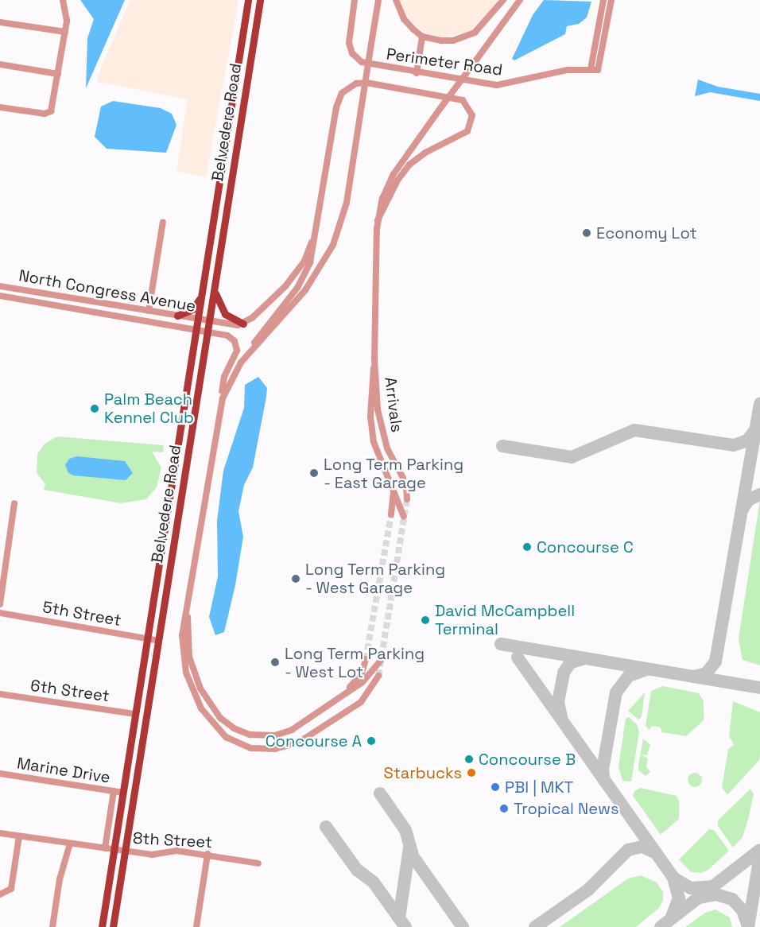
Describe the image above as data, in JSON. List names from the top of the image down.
{
  "streets": {
    "main road": ["Belvedere Road"],
    "street": [
      "Perimeter Road",
      "North Congress Avenue",
      "Arrivals",
      "5th Street",
      "6th Street",
      "Marine Drive",
      "8th Street"
    ]
  },
  "crossings": [
    ["Belvedere Road", "North Congress Avenue"],
    ["Belvedere Road", "5th Street"],
    ["Belvedere Road", "6th Street"],
    ["Belvedere Road", "Marine Drive"],
    ["Belvedere Road", "8th Street"]
  ],
  "places": [
    "Economy Lot",
    "Palm Beach Kennel Club",
    "Long Term Parking - East Garage",
    "Concourse C",
    "Long Term Parking - West Garage",
    "David McCampbell Terminal",
    "Long Term Parking - West Lot",
    "Concourse A",
    "Concourse B",
    "Starbucks",
    "PBI | MKT",
    "Tropical News"
  ]
}
